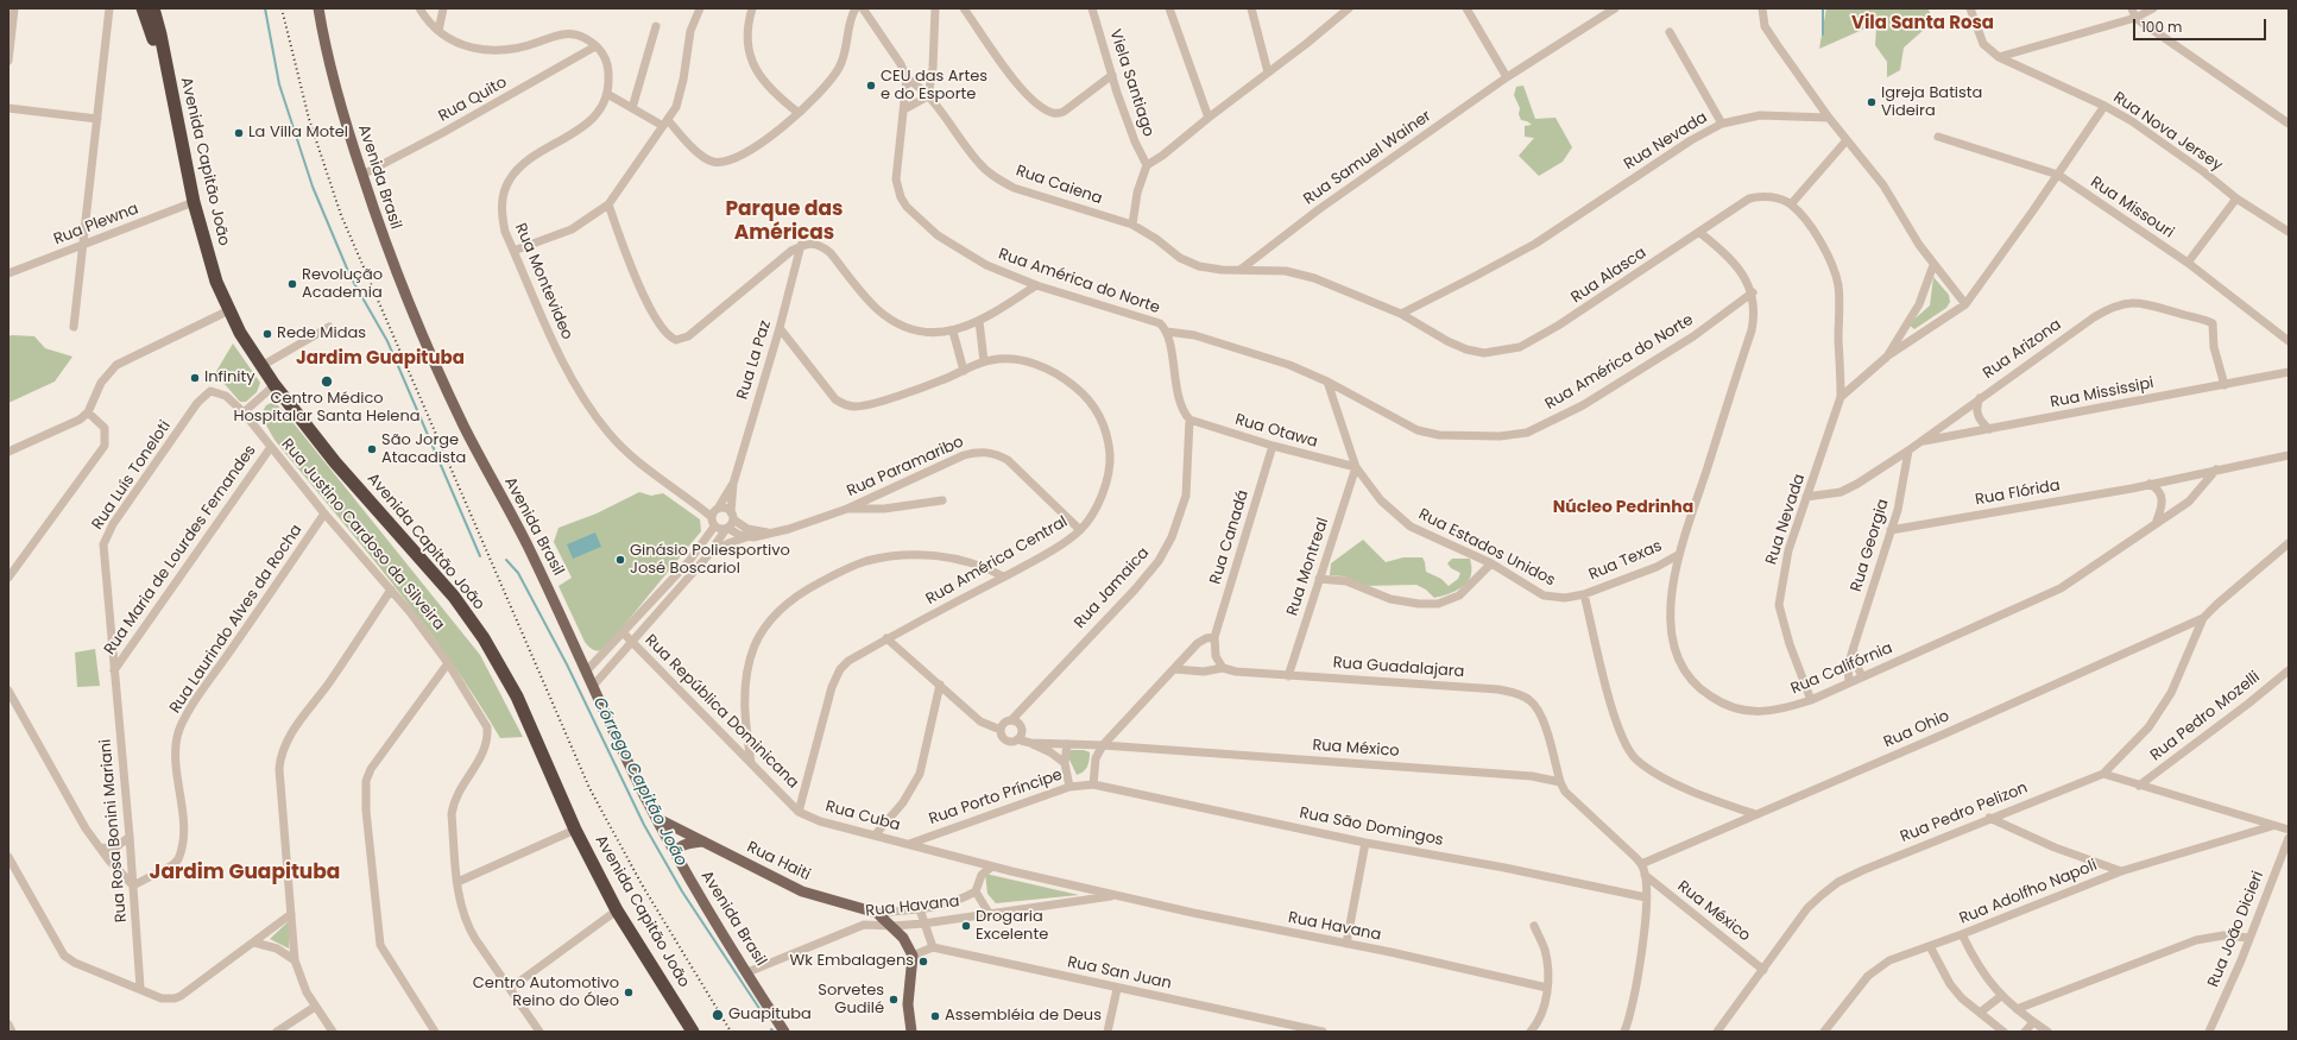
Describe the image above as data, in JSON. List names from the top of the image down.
{
  "streets": {
    "highway": ["Avenida Capitão João"],
    "main road": ["Avenida Brasil", "Rua Haiti"],
    "street": [
      "Viela Santiago",
      "Rua Quito",
      "Rua Nova Jersey",
      "Rua Nevada",
      "Rua Samuel Wainer",
      "Rua Caiena",
      "Rua Missouri",
      "Rua Plewna",
      "Rua Alasca",
      "Rua Montevideo",
      "Rua América do Norte",
      "Rua Arizona",
      "Rua La Paz",
      "Rua Mississipi",
      "Rua Otawa",
      "Rua Paramaribo",
      "Rua Luís Toneloti",
      "Rua Flórida",
      "Rua Justino Cardoso da Silveira",
      "Rua Canadá",
      "Rua Georgia",
      "Rua Estados Unidos",
      "Rua Maria de Lourdes Fernandes",
      "Rua América Central",
      "Rua Texas",
      "Rua Montreal",
      "Rua Jamaica",
      "Rua Laurindo Alves da Rocha",
      "Rua Guadalajara",
      "Rua Califórnia",
      "Rua República Dominicana",
      "Rua Pedro Mozelli",
      "Rua Ohio",
      "Rua México",
      "Rua Porto Príncipe",
      "Rua Pedro Pelizon",
      "Rua Cuba",
      "Rua São Domingos",
      "Rua Rosa Bonini Mariani",
      "Rua Adolfho Napoli",
      "Rua Havana",
      "Rua João Dicieri",
      "Rua San Juan"
    ]
  },
  "crossings": [
    ["Rua Quito", "Avenida Brasil"],
    ["Rua Quito", "Rua Montevideo"],
    ["Rua Nevada", "Rua Alasca"],
    ["Rua Nevada", "Rua Arizona"],
    ["Rua Nevada", "Rua Califórnia"],
    ["Rua Samuel Wainer", "Rua Alasca"],
    ["Avenida Capitão João", "Rua Plewna"],
    ["Avenida Brasil", "Rua Haiti"],
    ["Avenida Brasil", "Rua Havana"],
    ["Rua Caiena", "Rua América do Norte"],
    ["Rua Montevideo", "Rua La Paz"],
    ["Rua Montevideo", "Rua Paramaribo"],
    ["Rua América do Norte", "Rua Estados Unidos"],
    ["Rua América do Norte", "Rua Jamaica"],
    ["Rua América do Norte", "Rua Califórnia"],
    ["Rua Arizona", "Rua Mississipi"],
    ["Rua Arizona", "Rua Georgia"],
    ["Rua La Paz", "Rua Paramaribo"],
    ["Rua La Paz", "Rua América Central"],
    ["Rua Otawa", "Rua Canadá"],
    ["Rua Otawa", "Rua Estados Unidos"],
    ["Rua Otawa", "Rua Montreal"],
    ["Rua Otawa", "Rua Jamaica"],
    ["Rua Paramaribo", "Rua América Central"],
    ["Rua Luís Toneloti", "Rua Justino Cardoso da Silveira"],
    ["Rua Luís Toneloti", "Rua Maria de Lourdes Fernandes"],
    ["Rua Luís Toneloti", "Rua Rosa Bonini Mariani"],
    ["Rua Flórida", "Rua Georgia"],
    ["Rua Flórida", "Rua Califórnia"],
    ["Rua Justino Cardoso da Silveira", "Rua Maria de Lourdes Fernandes"],
    ["Rua Justino Cardoso da Silveira", "Rua Laurindo Alves da Rocha"],
    ["Rua Canadá", "Rua Guadalajara"],
    ["Rua Georgia", "Rua Califórnia"],
    ["Rua Estados Unidos", "Rua Texas"],
    ["Rua Estados Unidos", "Rua Montreal"],
    ["Rua Maria de Lourdes Fernandes", "Rua Rosa Bonini Mariani"],
    ["Rua América Central", "Rua República Dominicana"],
    ["Rua América Central", "Rua Cuba"],
    ["Rua Texas", "Rua Califórnia"],
    ["Rua Montreal", "Rua Guadalajara"],
    ["Rua Jamaica", "Rua México"],
    ["Rua Laurindo Alves da Rocha", "Rua Rosa Bonini Mariani"],
    ["Rua Guadalajara", "Rua México"],
    ["Rua República Dominicana", "Rua Cuba"],
    ["Rua México", "Rua Pedro Pelizon"],
    ["Rua Porto Príncipe", "Rua Cuba"],
    ["Rua Porto Príncipe", "Rua São Domingos"],
    ["Rua Haiti", "Rua Havana"]
  ],
  "districts": [
    "Vila Santa Rosa",
    "Parque das Américas",
    "Jardim Guapituba",
    "Núcleo Pedrinha",
    "Jardim Guapituba"
  ],
  "water": ["Córrego Capitão João"],
  "places": [
    "CEU das Artes e do Esporte",
    "Igreja Batista Videira",
    "La Villa Motel",
    "Revolução Academia",
    "Rede Midas",
    "Infinity",
    "Centro Médico Hospitalar Santa Helena",
    "São Jorge Atacadista",
    "Ginásio Poliesportivo José Boscariol",
    "Drogaria Excelente",
    "Wk Embalagens",
    "Centro Automotivo Reino do Óleo",
    "Sorvetes Gudilé",
    "Guapituba",
    "Assembléia de Deus"
  ],
  "scale_bar": "100 m"
}
